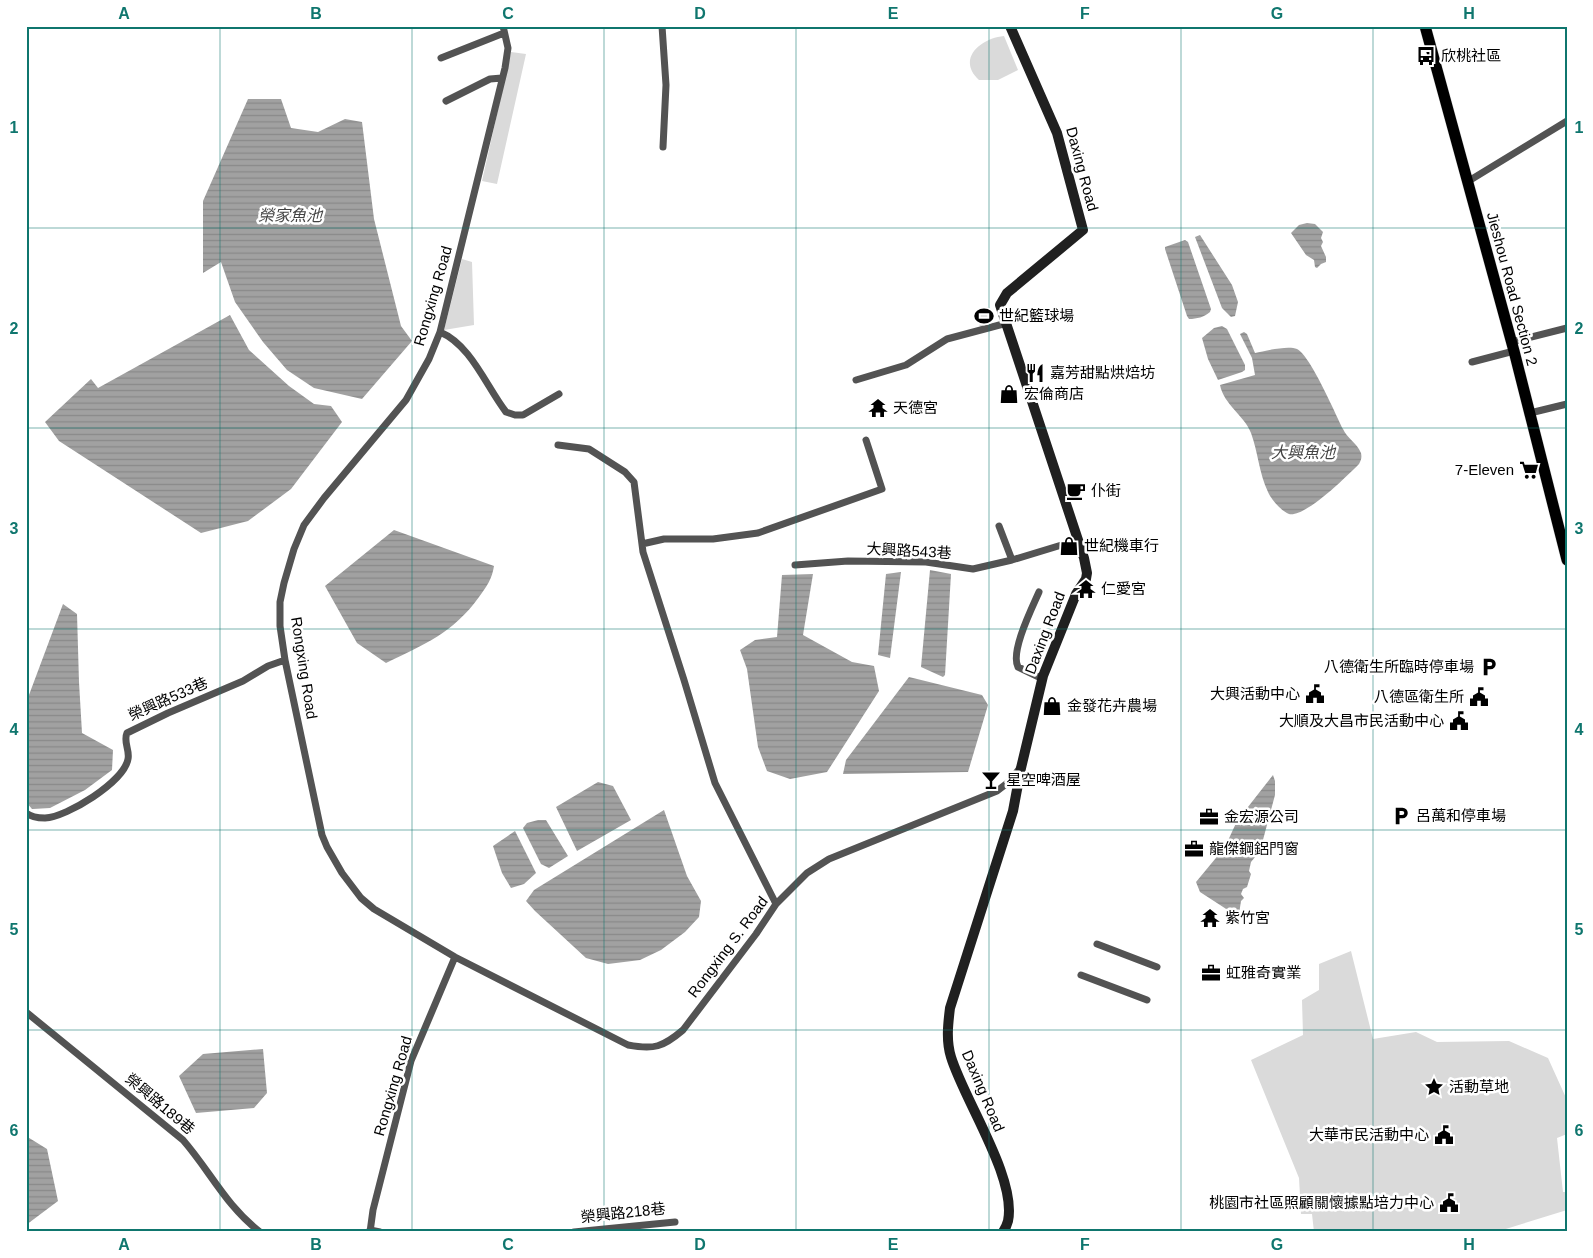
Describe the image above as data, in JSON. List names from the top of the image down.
{
  "streets": {
    "main road": ["Jieshou Road Section 2"],
    "street": [
      "Daxing Road",
      "Rongxing Road",
      "大興路543巷",
      "榮興路533巷",
      "Rongxing S. Road",
      "榮興路189巷",
      "榮興路218巷"
    ]
  },
  "crossings": [
    ["Daxing Road", "大興路543巷"],
    ["Daxing Road", "Rongxing S. Road"],
    ["Rongxing Road", "榮興路533巷"],
    ["Rongxing Road", "Rongxing S. Road"]
  ],
  "water": ["榮家魚池", "大興魚池"],
  "places": {
    "bus stop": ["欣桃社區"],
    "sports": ["世紀籃球場"],
    "restaurant": ["嘉芳甜點烘焙坊"],
    "shop": ["宏倫商店", "世紀機車行", "金發花卉農場"],
    "temple": ["天德宮", "仁愛宮", "紫竹宮"],
    "supermarket": ["7-Eleven"],
    "cafe": ["仆街"],
    "parking": ["八德衛生所臨時停車場", "呂萬和停車場"],
    "public building": [
      "大興活動中心",
      "八德區衛生所",
      "大順及大昌市民活動中心",
      "大華市民活動中心",
      "桃園市社區照顧關懷據點培力中心"
    ],
    "bar": ["星空啤酒屋"],
    "office": ["金宏源公司", "龍傑鋼鋁門窗", "虹雅奇實業"],
    "place": ["活動草地"]
  },
  "grid": {
    "columns": [
      "A",
      "B",
      "C",
      "D",
      "E",
      "F",
      "G",
      "H"
    ],
    "rows": [
      "1",
      "2",
      "3",
      "4",
      "5",
      "6"
    ]
  }
}
